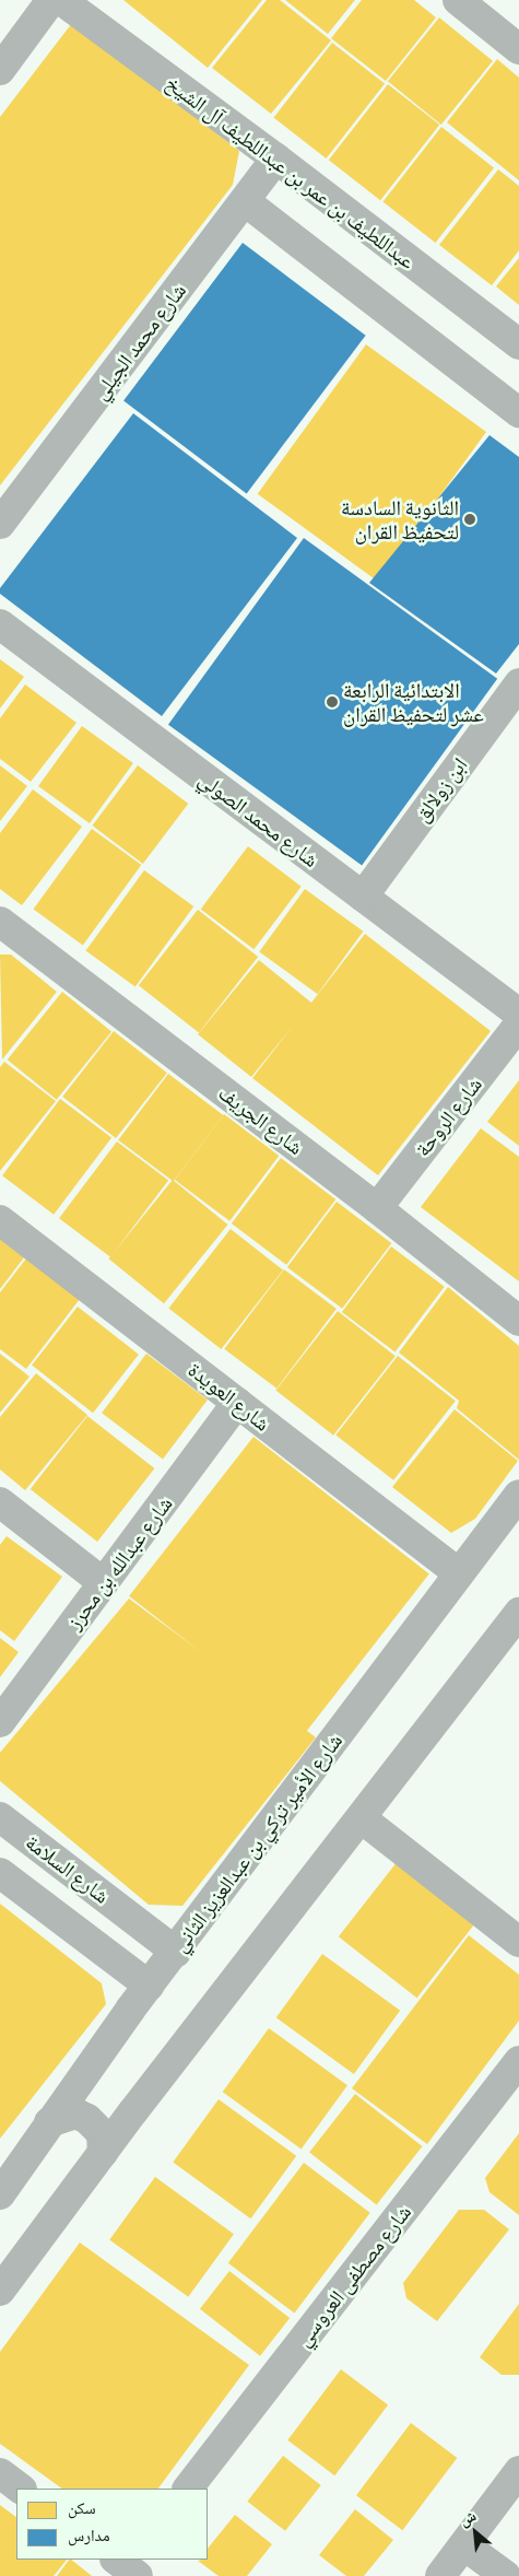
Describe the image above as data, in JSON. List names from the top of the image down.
{
  "streets": {
    "street": [
      "عبداللطيف بن عمر بن عبداللطيف آل الشيخ",
      "شارع محمد الجيلي",
      "ابن زولالق",
      "شارع محمد الصولي",
      "شارع الروحة",
      "شارع الجريف",
      "شارع العويدة",
      "شارع عبدالله بن محرز",
      "شارع الأمير تركي بن عبدالعزيز الثاني",
      "شارع السلامة",
      "شارع مصطفى العروسي"
    ]
  },
  "crossings": [
    ["عبداللطيف بن عمر بن عبداللطيف آل الشيخ", "شارع محمد الجيلي"],
    ["ابن زولالق", "شارع محمد الصولي"],
    ["شارع الروحة", "شارع الجريف"],
    ["شارع العويدة", "شارع عبدالله بن محرز"],
    ["شارع العويدة", "شارع الأمير تركي بن عبدالعزيز الثاني"],
    ["شارع الأمير تركي بن عبدالعزيز الثاني", "شارع السلامة"]
  ],
  "places": ["الثانوية السادسة لتحفيظ القران", "الابتدائية الرابعة عشر لتحفيظ القران"],
  "legend": ["سكن", "مدارس"],
  "north": "top left"
}
